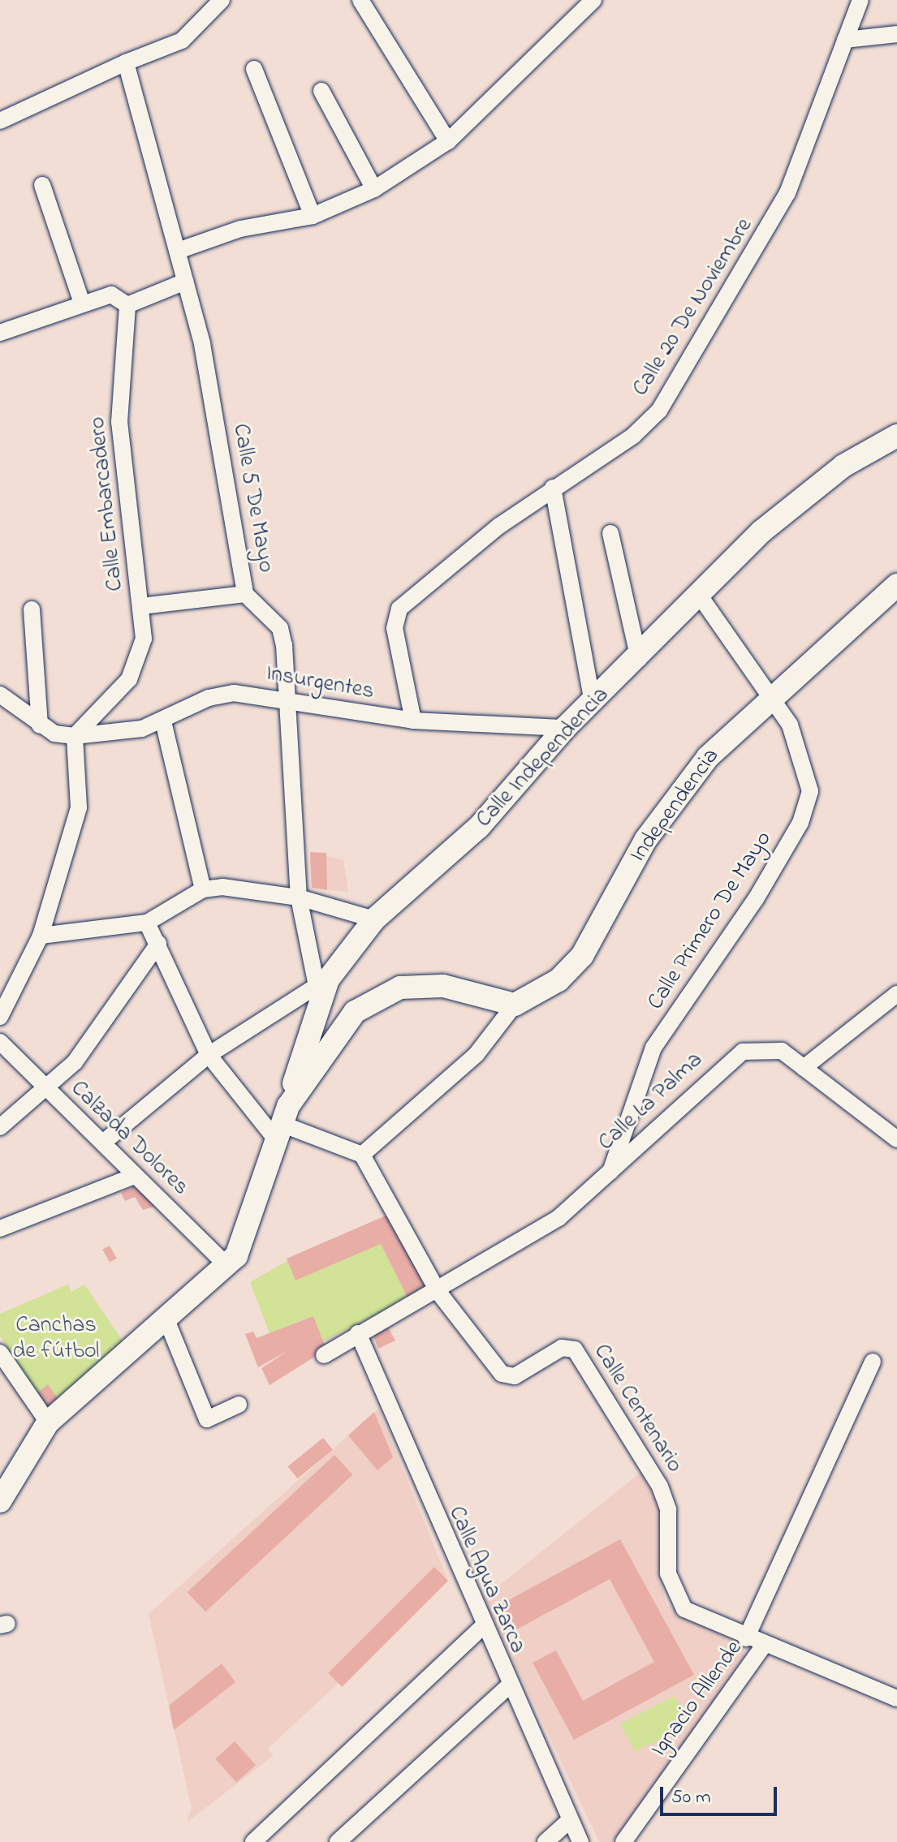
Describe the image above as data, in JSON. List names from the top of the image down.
{
  "streets": {
    "street": [
      "Calle 20 De Noviembre",
      "Calle 5 De Mayo",
      "Calle Embarcadero",
      "Insurgentes",
      "Calle Independencia",
      "Independencia",
      "Calle Primero De Mayo",
      "Calle La Palma",
      "Calzada Dolores",
      "Calle Centenario",
      "Calle Agua Zarca",
      "Ignacio Allende"
    ]
  },
  "crossings": [
    ["Calle 20 De Noviembre", "Insurgentes"],
    ["Calle 5 De Mayo", "Insurgentes"],
    ["Calle 5 De Mayo", "Calle Independencia"],
    ["Calle Embarcadero", "Insurgentes"],
    ["Insurgentes", "Calle Independencia"],
    ["Calle Independencia", "Calle Primero De Mayo"],
    ["Independencia", "Calle Primero De Mayo"],
    ["Calle Primero De Mayo", "Calle La Palma"],
    ["Calle La Palma", "Calle Centenario"],
    ["Calle La Palma", "Calle Agua Zarca"],
    ["Calle Centenario", "Ignacio Allende"]
  ],
  "parks": ["Canchas de fútbol"],
  "scale_bar": "50 m"
}
